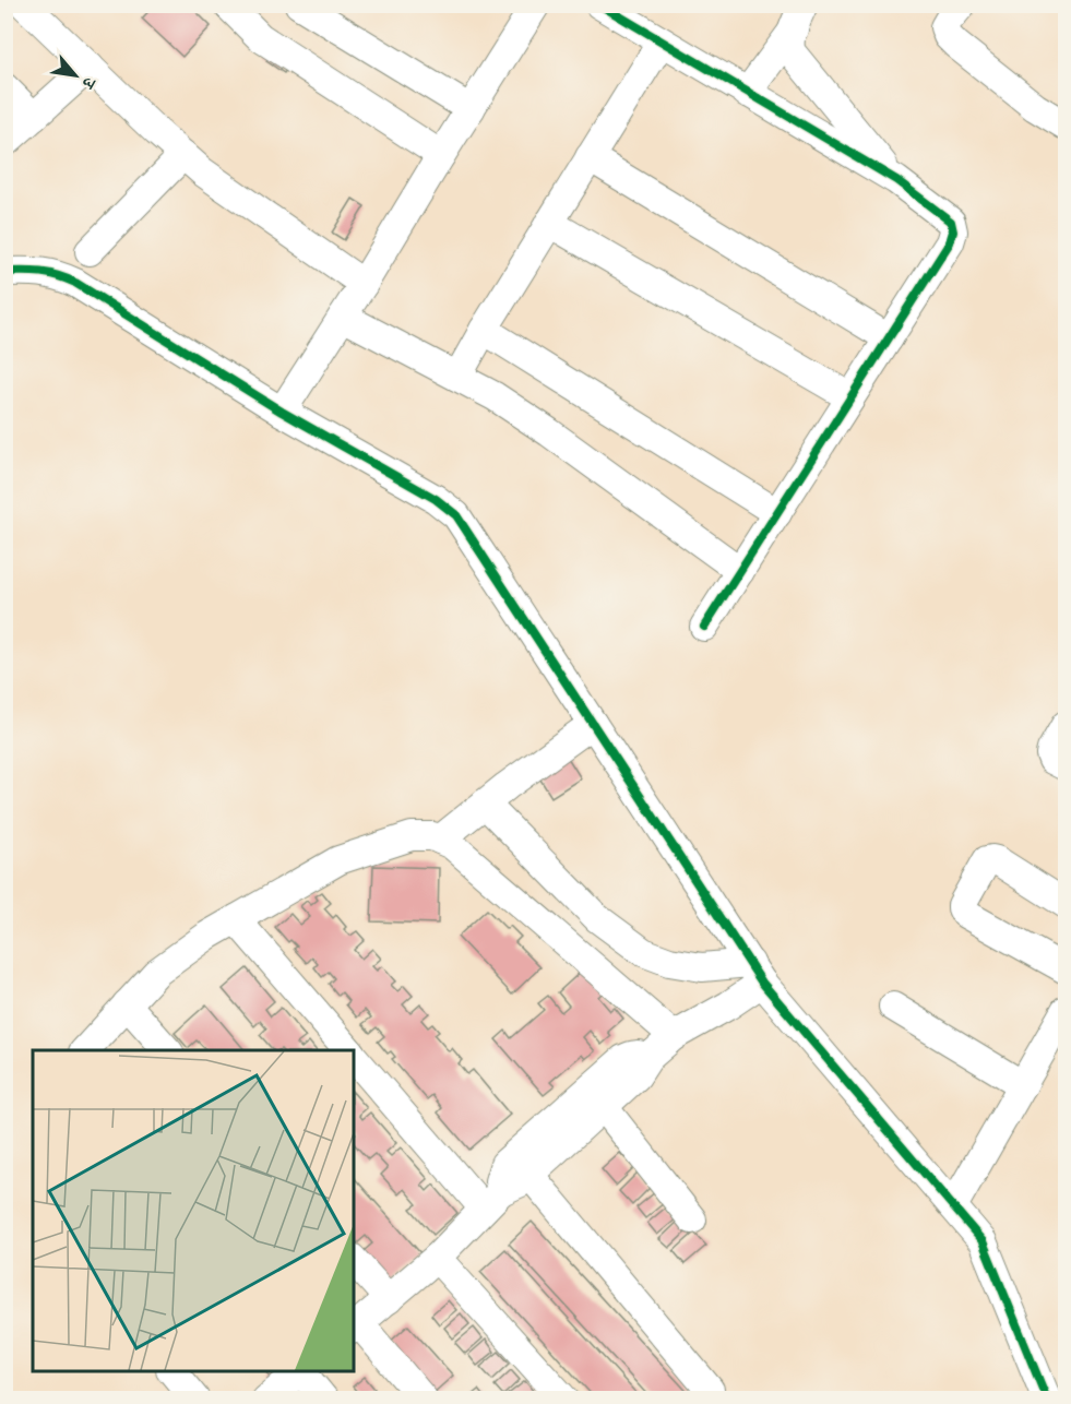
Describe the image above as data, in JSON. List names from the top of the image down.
{
  "north": "bottom right"
}
